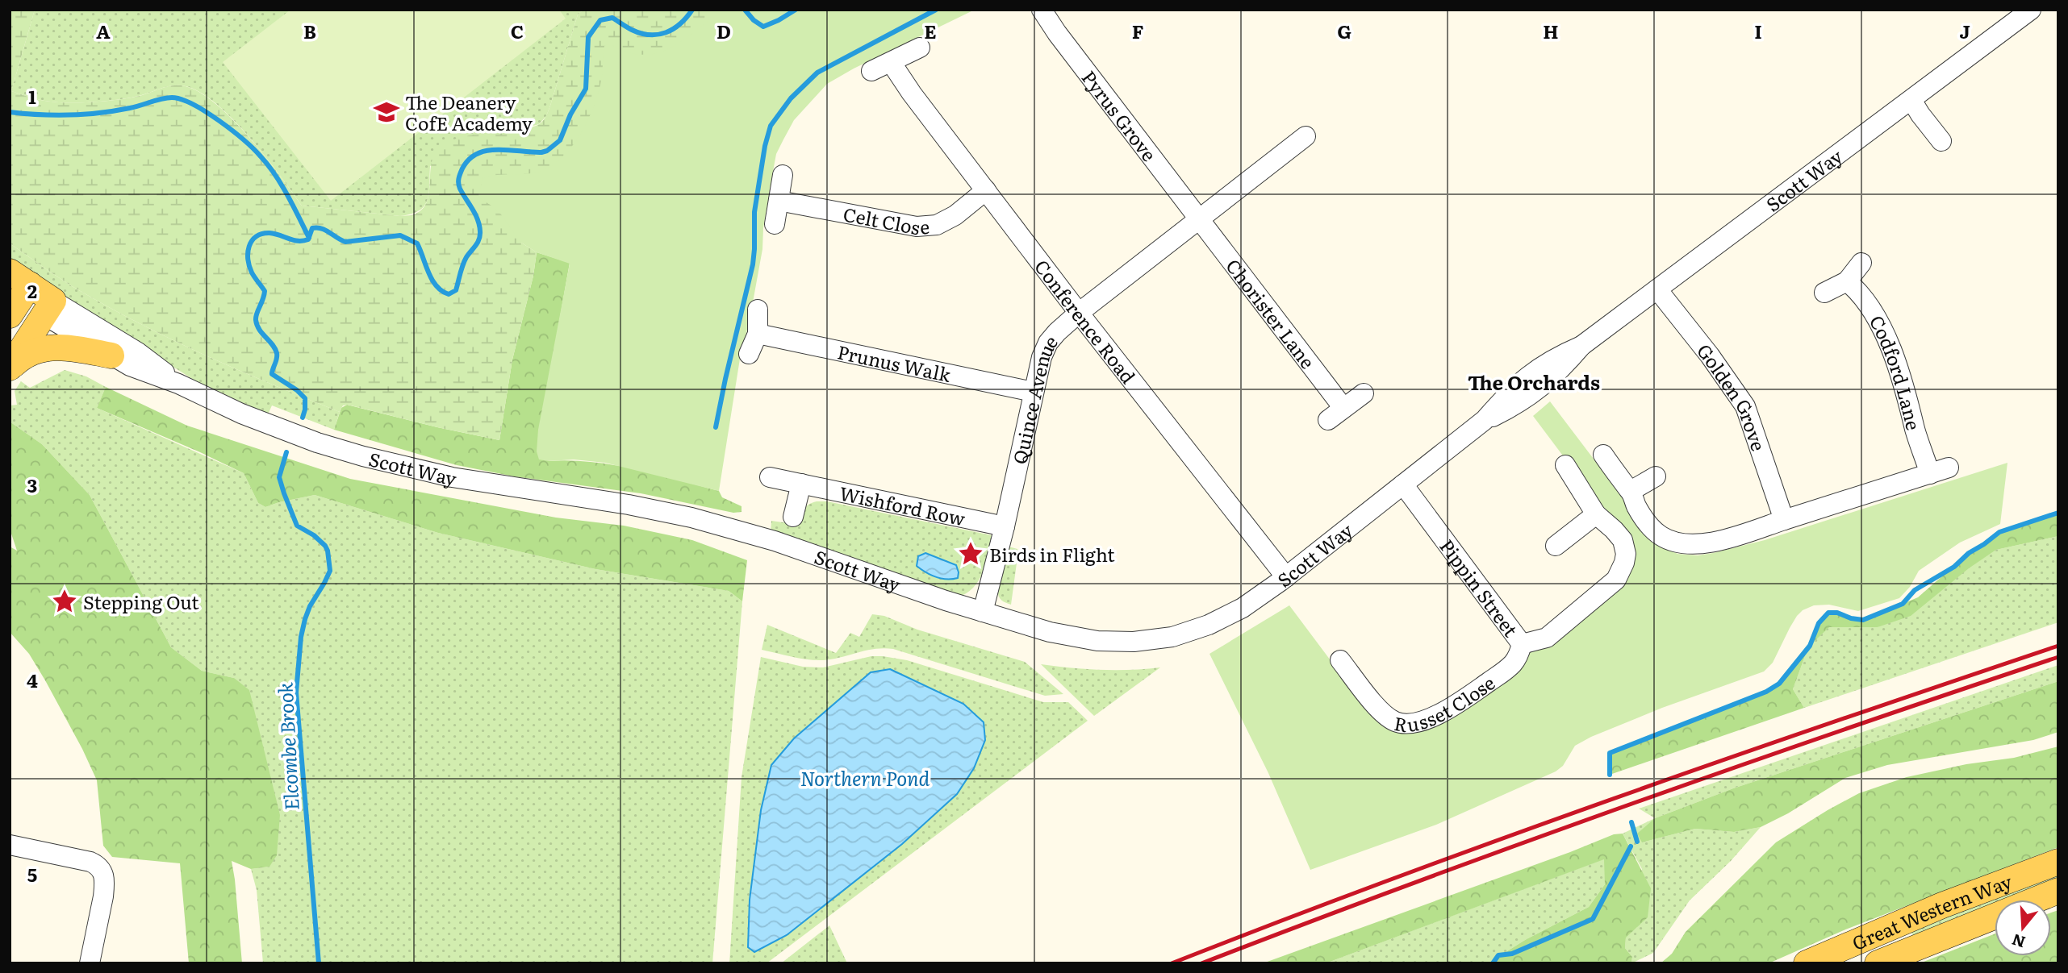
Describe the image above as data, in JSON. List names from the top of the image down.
{
  "streets": {
    "main road": ["Great Western Way"],
    "street": [
      "Pyrus Grove",
      "Scott Way",
      "Celt Close",
      "Chorister Lane",
      "Conference Road",
      "Prunus Walk",
      "Codford Lane",
      "Golden Grove",
      "Quince Avenue",
      "Wishford Row",
      "Pippin Street",
      "Russet Close"
    ]
  },
  "crossings": [
    ["Pyrus Grove", "Chorister Lane"],
    ["Pyrus Grove", "Quince Avenue"],
    ["Scott Way", "Conference Road"],
    ["Scott Way", "Golden Grove"],
    ["Scott Way", "Quince Avenue"],
    ["Scott Way", "Pippin Street"],
    ["Celt Close", "Conference Road"],
    ["Chorister Lane", "Quince Avenue"],
    ["Conference Road", "Quince Avenue"],
    ["Prunus Walk", "Quince Avenue"],
    ["Codford Lane", "Golden Grove"],
    ["Quince Avenue", "Wishford Row"],
    ["Pippin Street", "Russet Close"]
  ],
  "districts": ["The Orchards"],
  "water": ["Elcombe Brook", "Northern Pond"],
  "places": {
    "school or university": ["The Deanery CofE Academy"],
    "place": ["Birds in Flight", "Stepping Out"]
  },
  "north": "bottom",
  "grid": {
    "columns": [
      "A",
      "B",
      "C",
      "D",
      "E",
      "F",
      "G",
      "H",
      "I",
      "J"
    ],
    "rows": [
      "1",
      "2",
      "3",
      "4",
      "5"
    ]
  }
}
